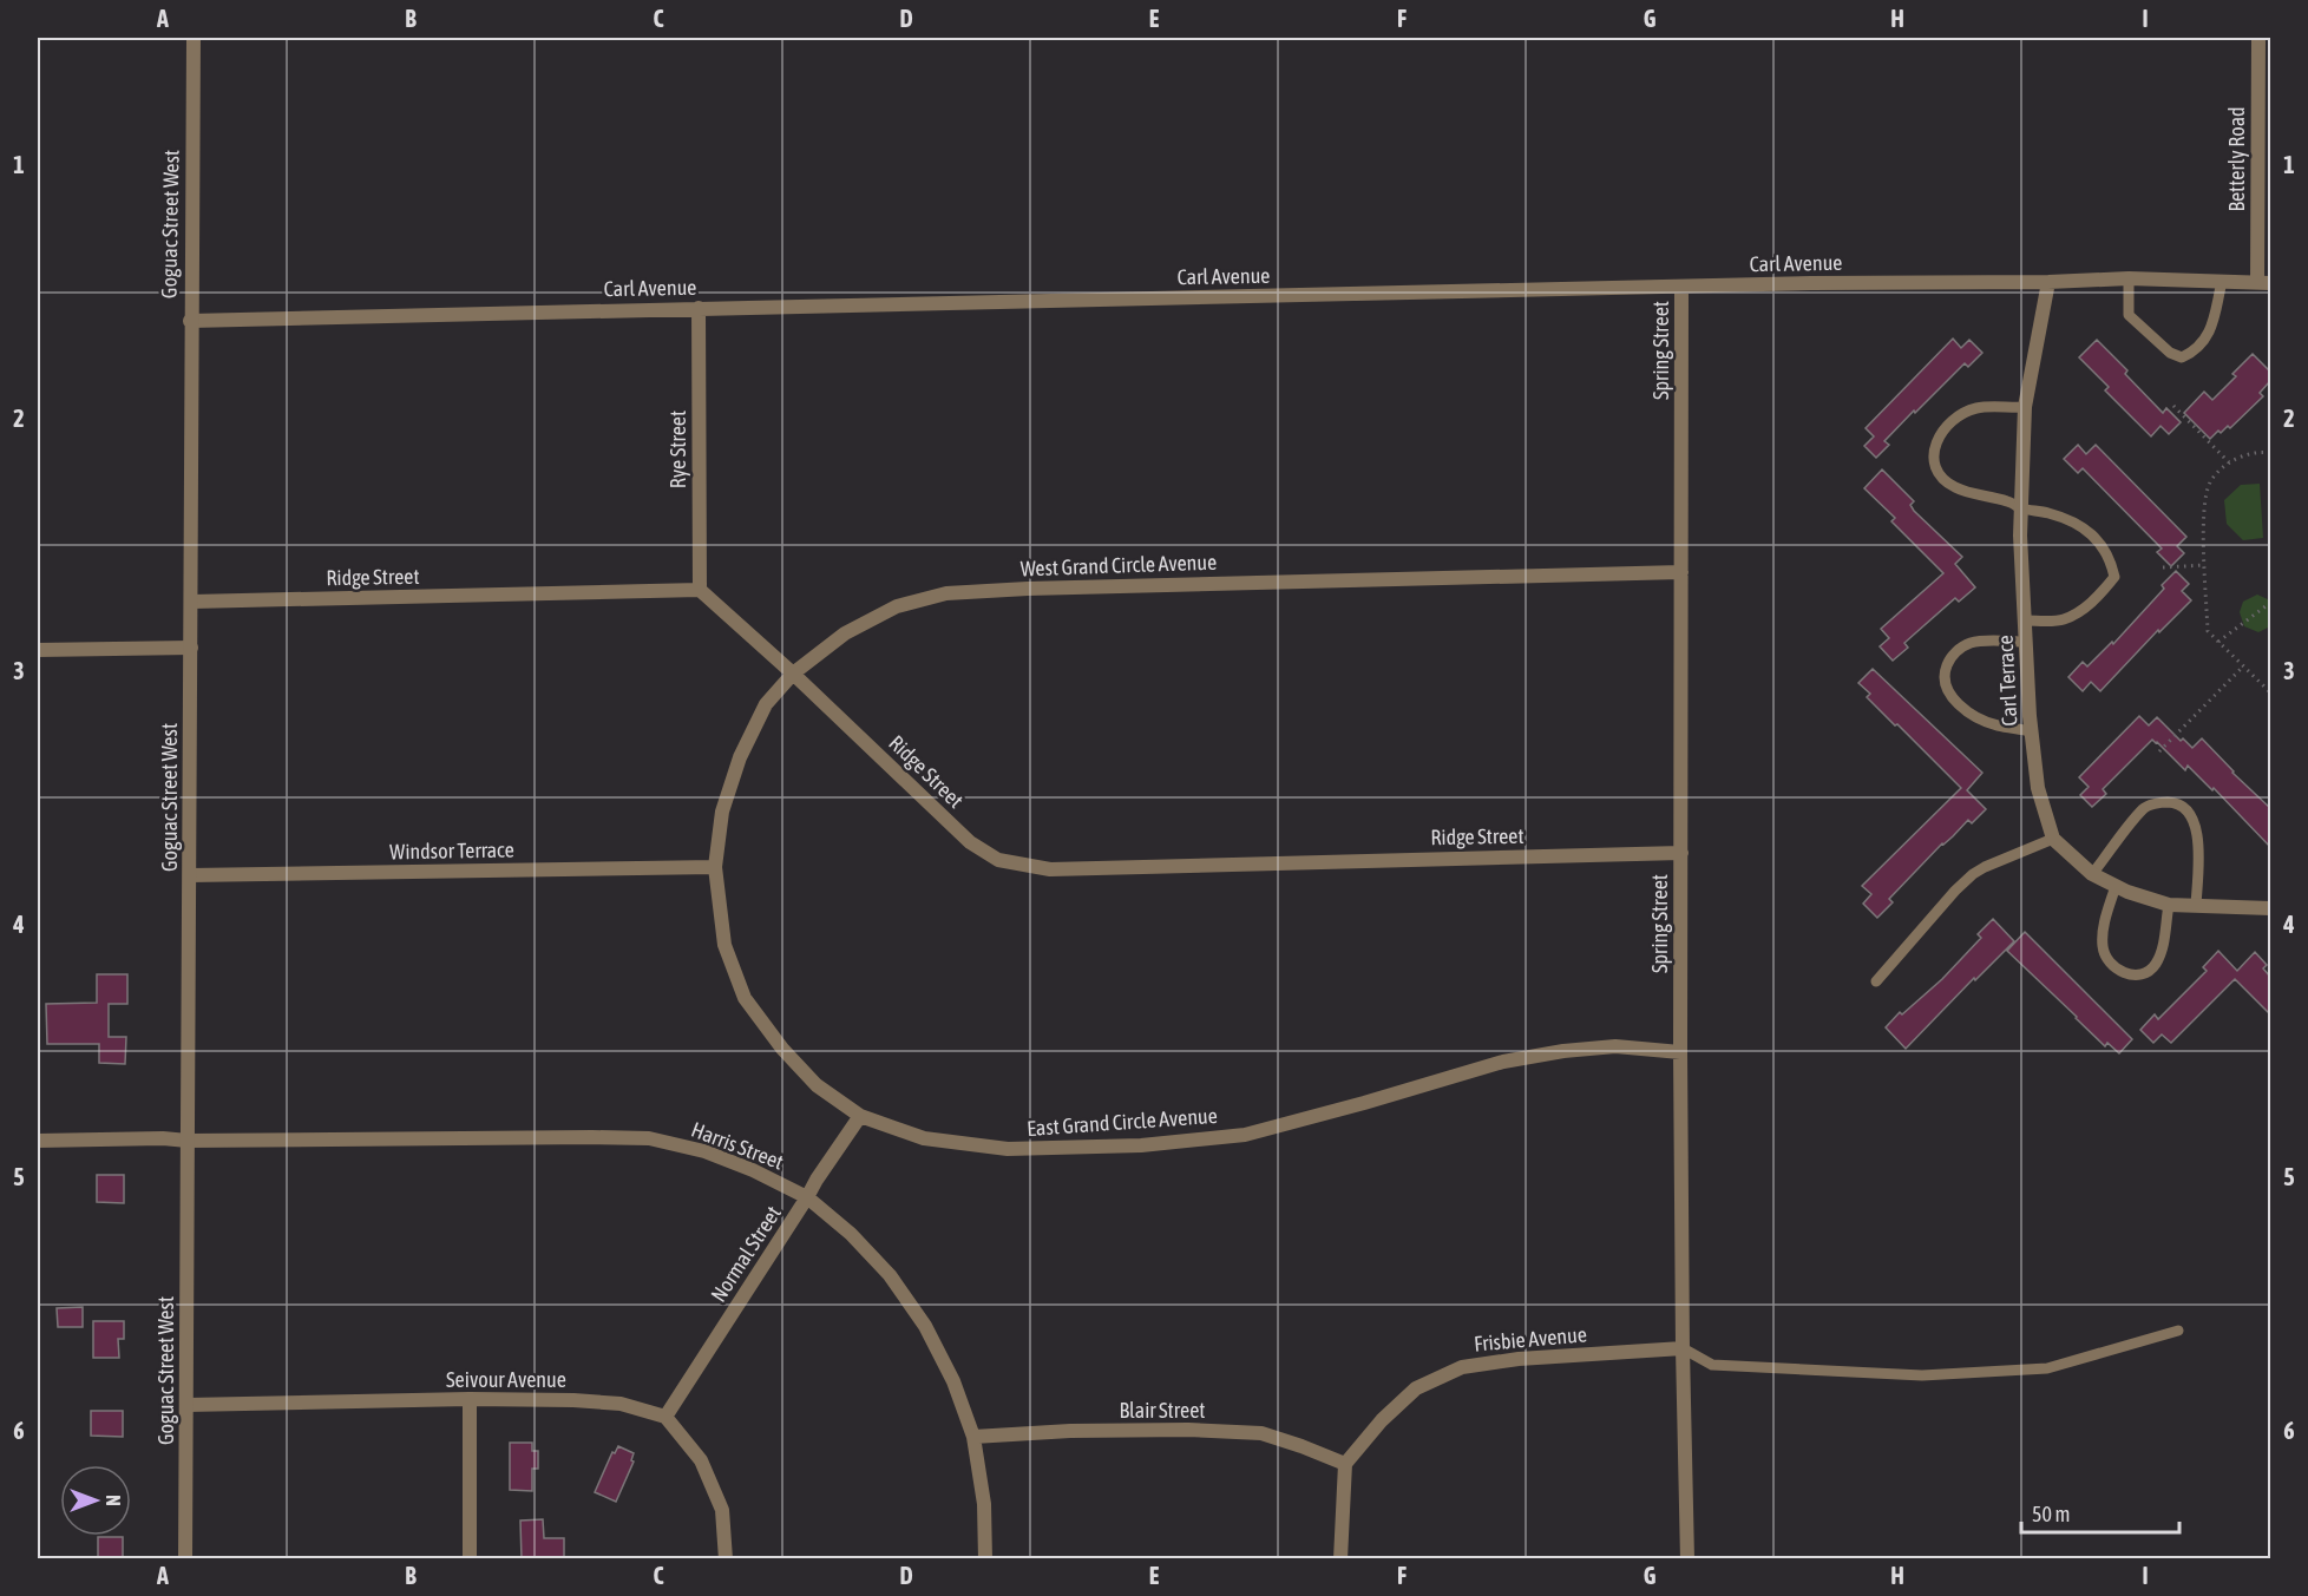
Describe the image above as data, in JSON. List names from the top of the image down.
{
  "streets": {
    "street": [
      "Betterly Road",
      "Goguac Street West",
      "Carl Avenue",
      "Spring Street",
      "Rye Street",
      "West Grand Circle Avenue",
      "Ridge Street",
      "Carl Terrace",
      "Windsor Terrace",
      "East Grand Circle Avenue",
      "Harris Street",
      "Normal Street",
      "Frisbie Avenue",
      "Seivour Avenue",
      "Blair Street"
    ]
  },
  "crossings": [
    ["Betterly Road", "Carl Avenue"],
    ["Goguac Street West", "Carl Avenue"],
    ["Goguac Street West", "Ridge Street"],
    ["Goguac Street West", "Windsor Terrace"],
    ["Goguac Street West", "Harris Street"],
    ["Goguac Street West", "Seivour Avenue"],
    ["Carl Avenue", "Spring Street"],
    ["Carl Avenue", "Rye Street"],
    ["Carl Avenue", "Carl Terrace"],
    ["Spring Street", "West Grand Circle Avenue"],
    ["Spring Street", "Ridge Street"],
    ["Spring Street", "East Grand Circle Avenue"],
    ["Spring Street", "Frisbie Avenue"],
    ["Rye Street", "Ridge Street"],
    ["West Grand Circle Avenue", "Ridge Street"],
    ["West Grand Circle Avenue", "Windsor Terrace"],
    ["West Grand Circle Avenue", "East Grand Circle Avenue"],
    ["Windsor Terrace", "East Grand Circle Avenue"],
    ["East Grand Circle Avenue", "Normal Street"],
    ["Harris Street", "Normal Street"],
    ["Harris Street", "Blair Street"],
    ["Normal Street", "Seivour Avenue"],
    ["Frisbie Avenue", "Blair Street"]
  ],
  "scale_bar": "50 m",
  "north": "right",
  "grid": {
    "columns": [
      "A",
      "B",
      "C",
      "D",
      "E",
      "F",
      "G",
      "H",
      "I"
    ],
    "rows": [
      "1",
      "2",
      "3",
      "4",
      "5",
      "6"
    ]
  }
}
